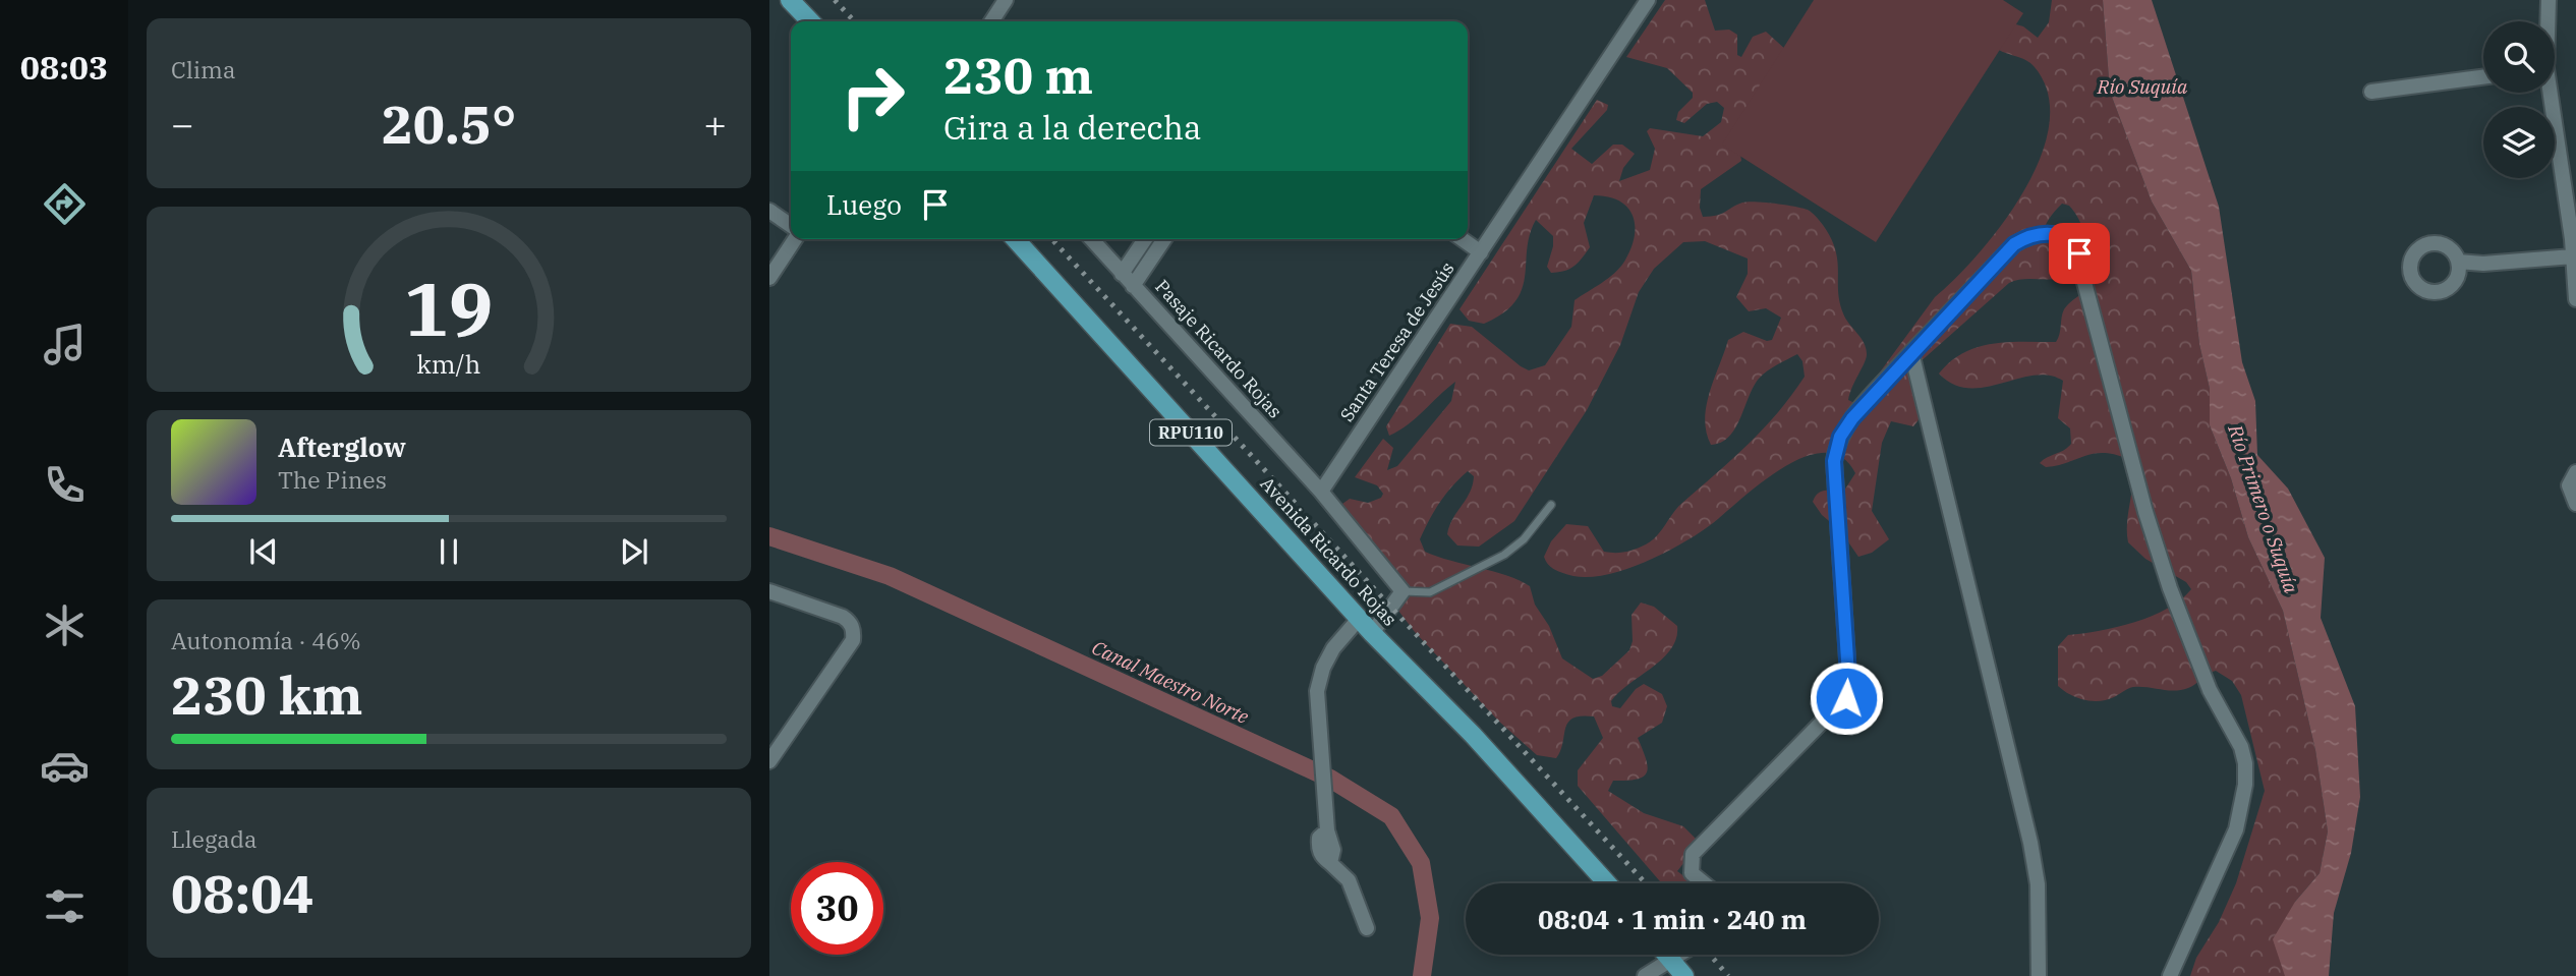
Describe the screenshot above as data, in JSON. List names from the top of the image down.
{
  "streets": {
    "main road": ["RPU110", "Avenida Ricardo Rojas"],
    "street": ["Santa Teresa de Jesús", "Pasaje Ricardo Rojas"]
  },
  "crossings": [
    ["Santa Teresa de Jesús", "Pasaje Ricardo Rojas"]
  ],
  "water": ["Río Suquía", "Río Primero o Suquía", "Canal Maestro Norte"],
  "page": {
    "tabs": "08:03",
    "tile": [
      "Clima",
      ["Autonomía · 46%", "230 km"],
      ["Llegada", "08:04"]
    ],
    "turn": ["230 m", "Gira a la derecha"],
    "heat": ["−", "20.5°", "+"],
    "then": "Luego",
    "song": ["Afterglow", "The Pines"],
    "limit": "30",
    "trip": "08:04 · 1 min · 240 m",
    "gauge": ["19", "km/h"]
  }
}
